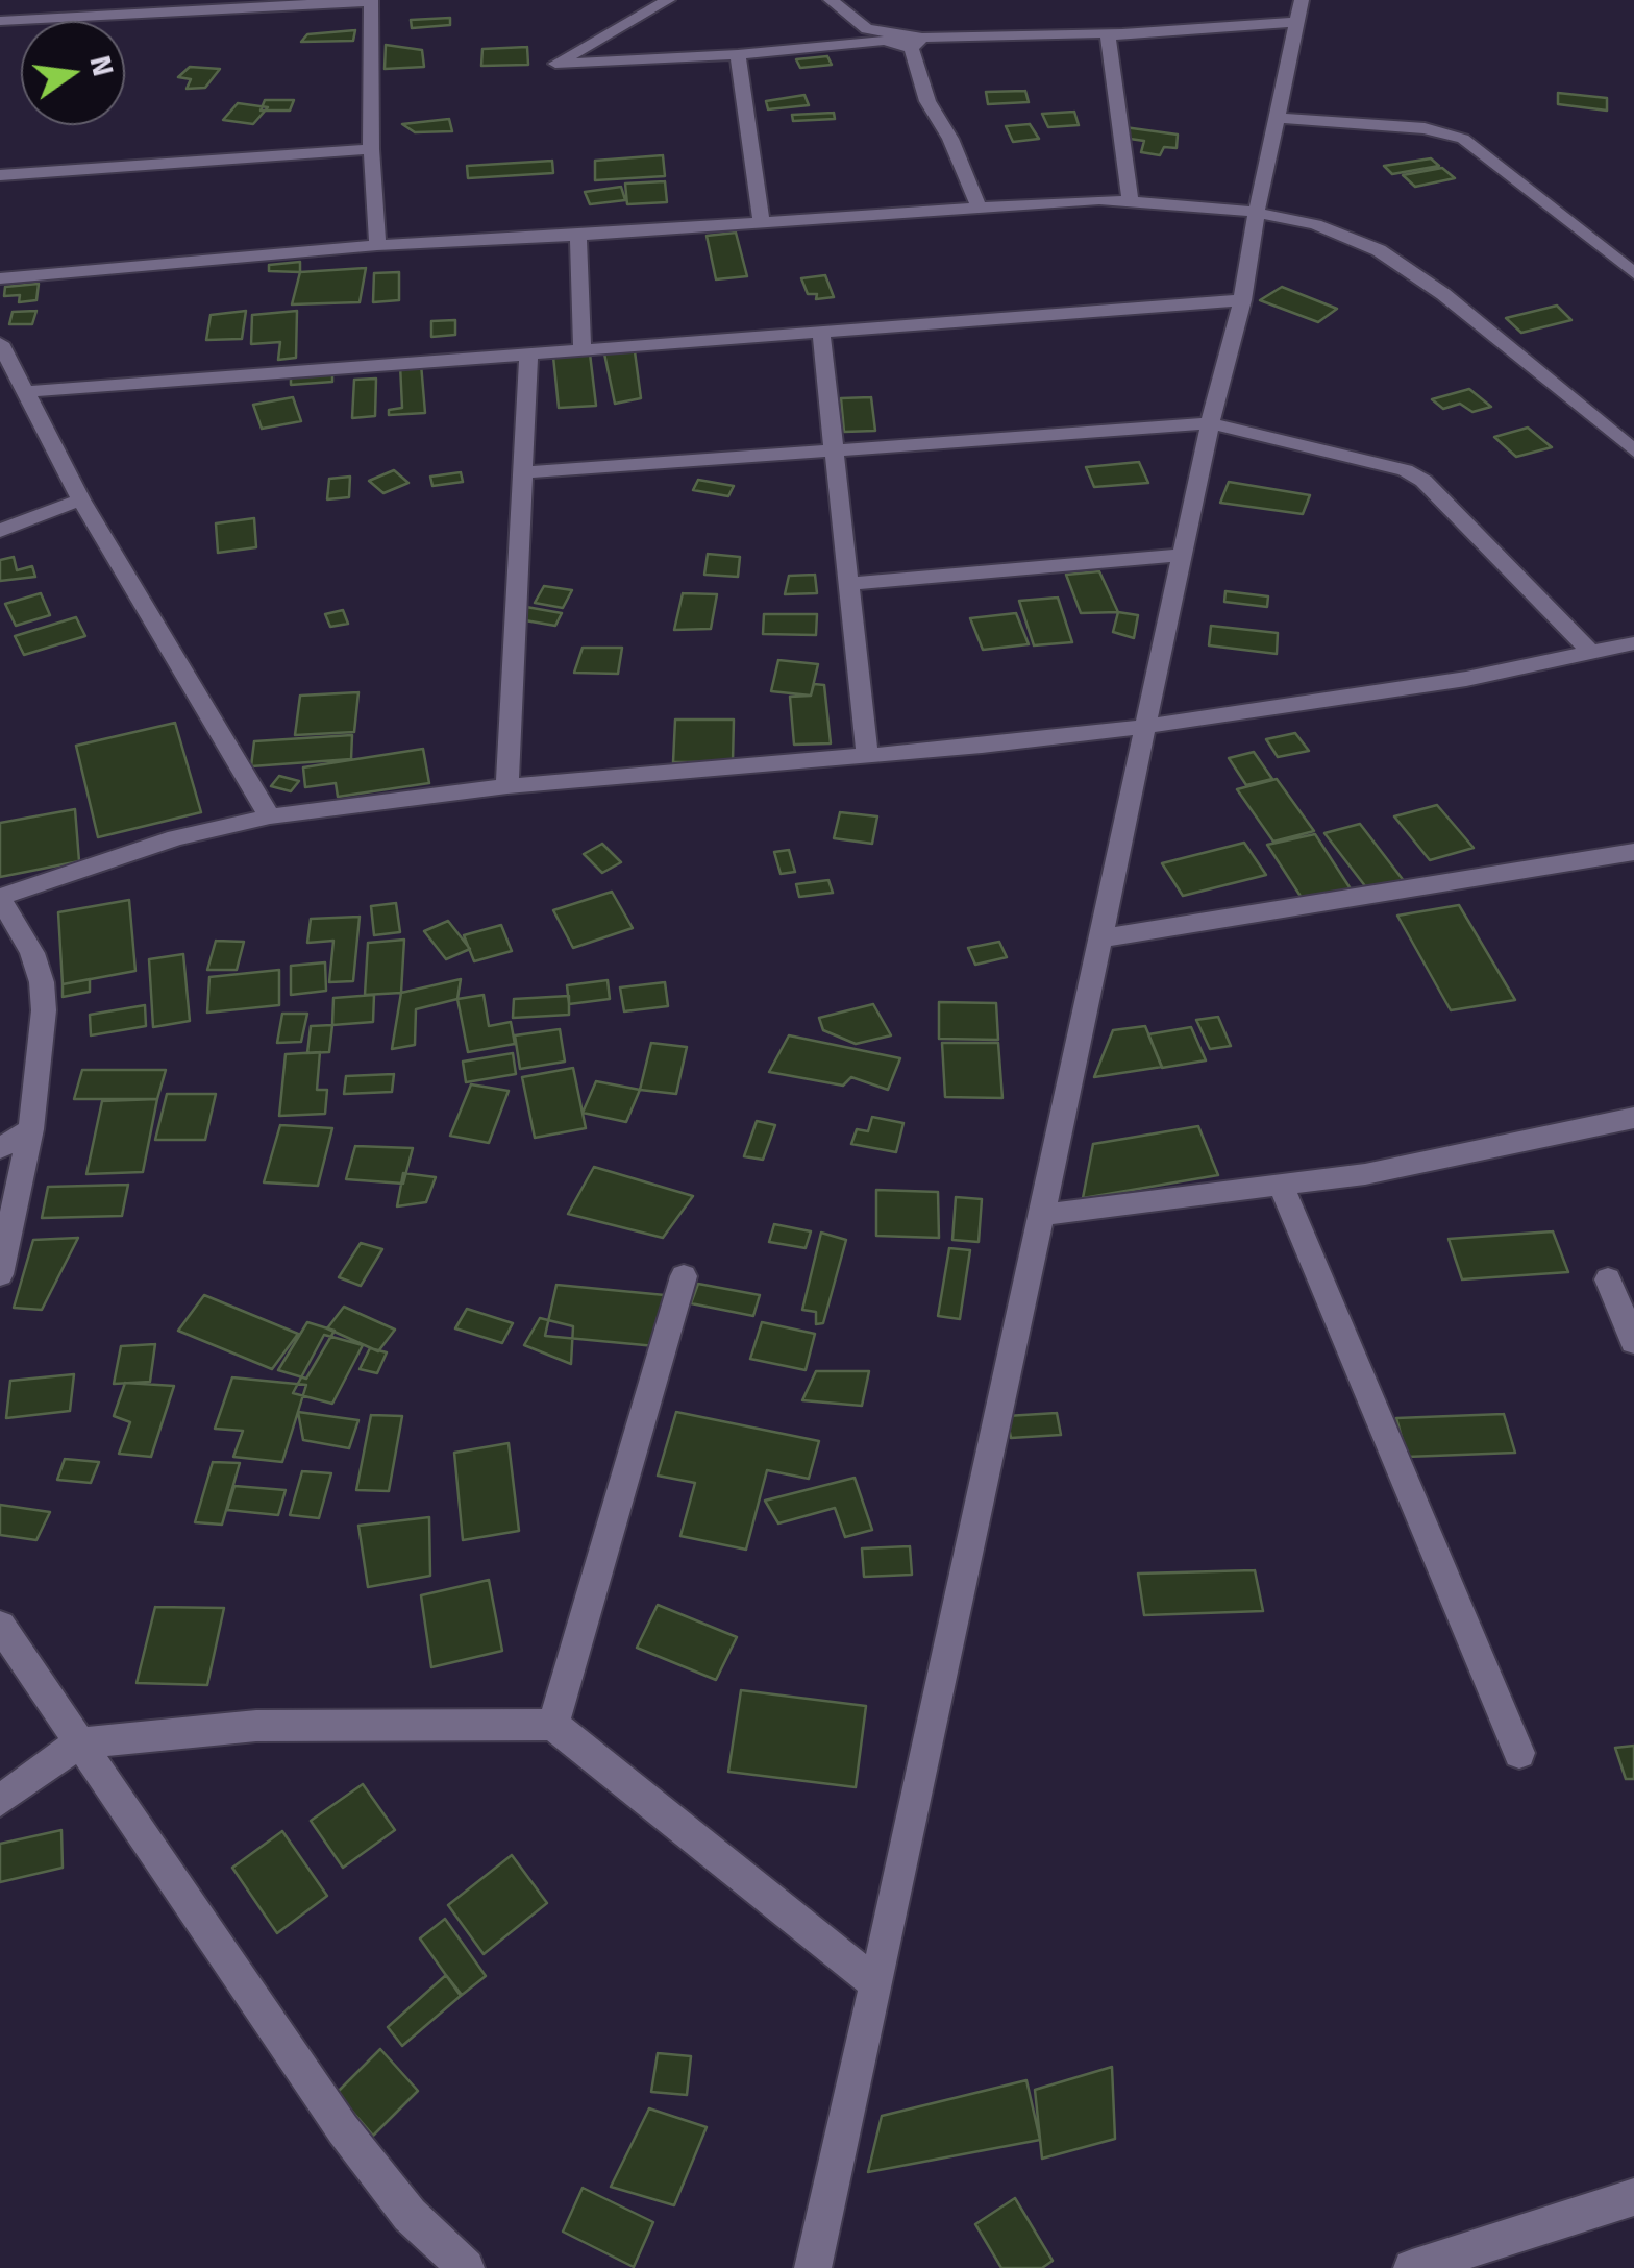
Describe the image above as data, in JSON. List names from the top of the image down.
{
  "north": "right"
}
